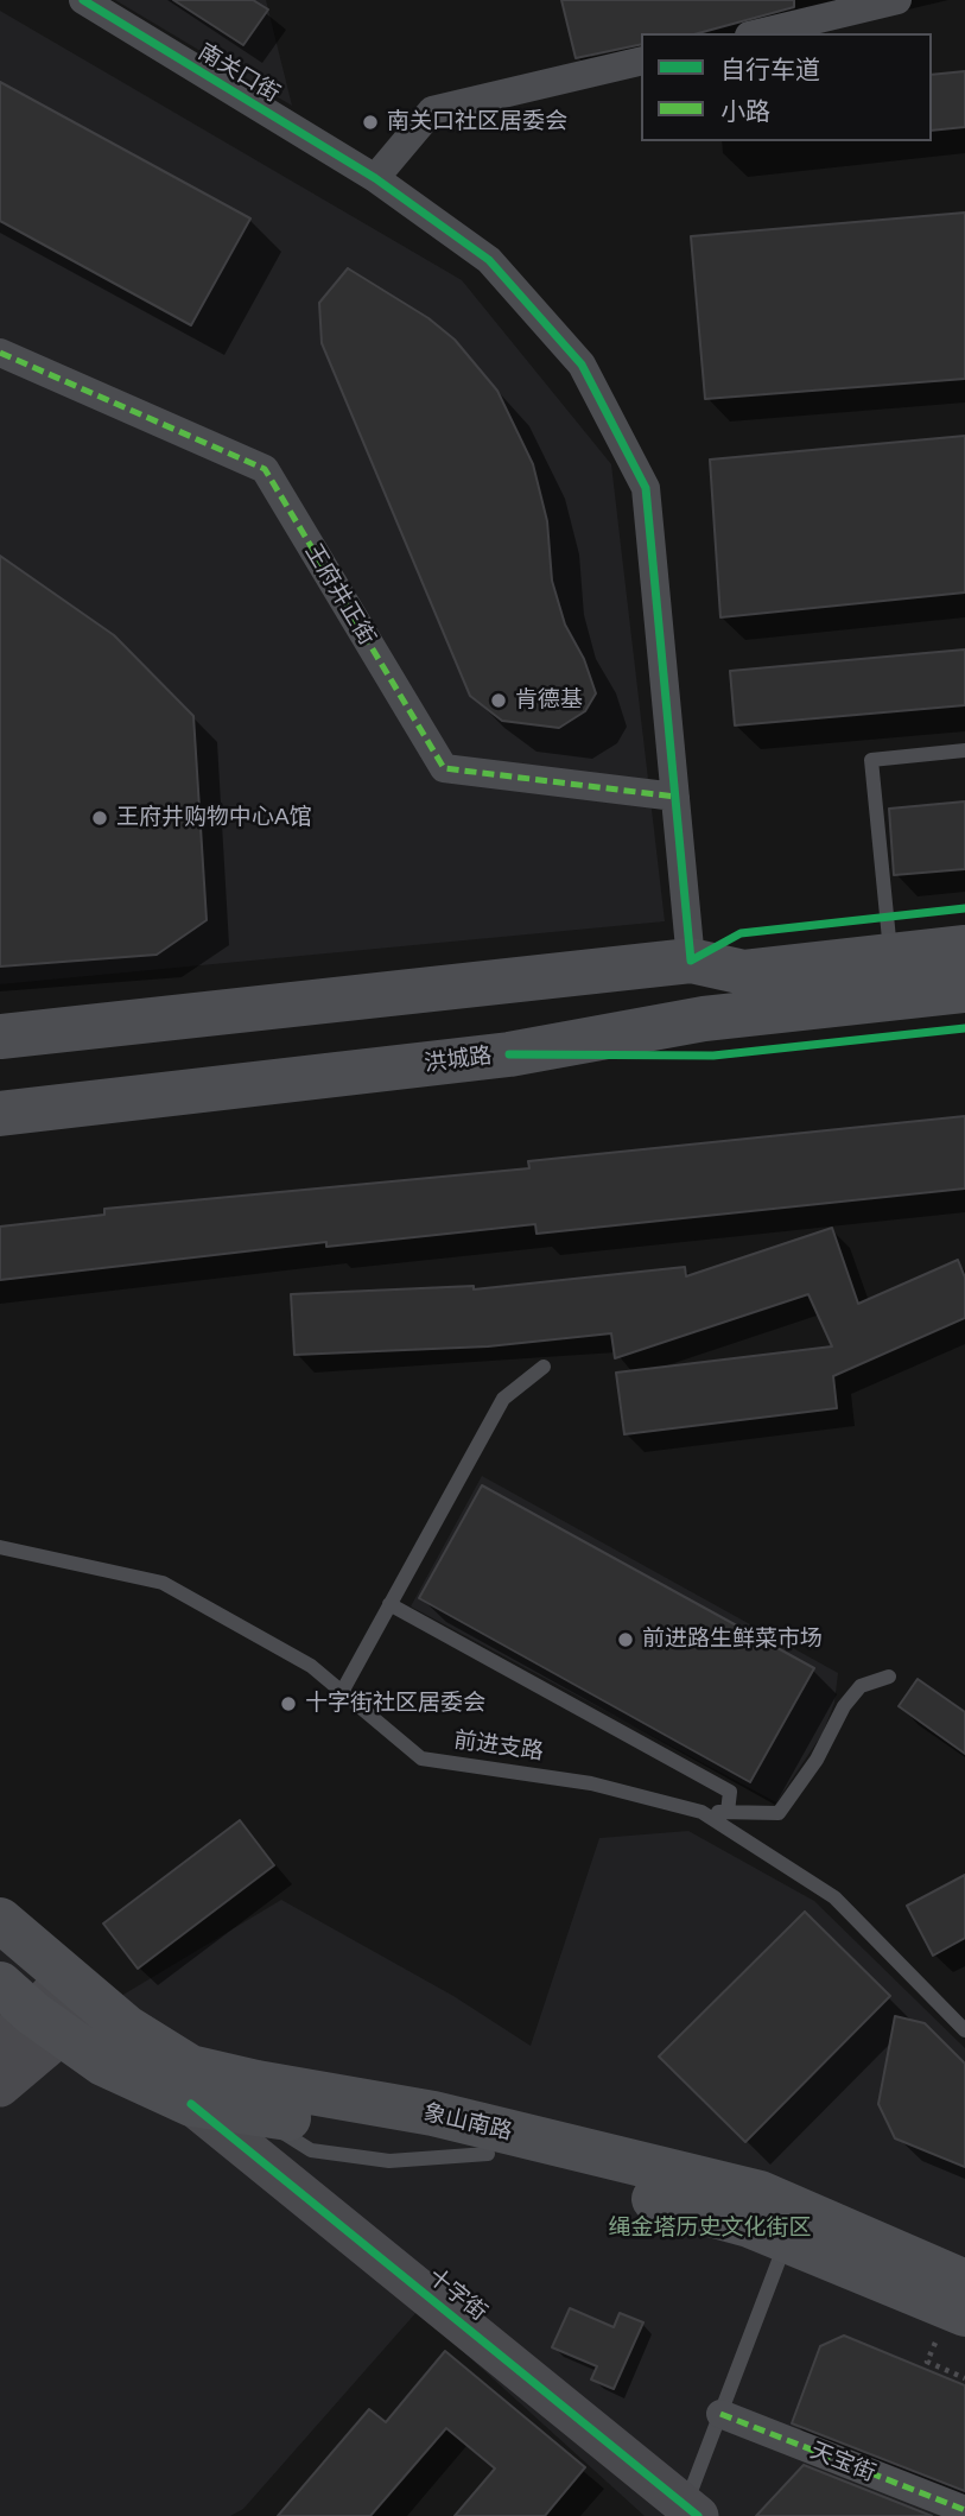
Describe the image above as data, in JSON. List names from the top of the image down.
{
  "streets": {
    "main road": ["洪城路", "象山南路"],
    "street": [
      "南关口街",
      "王府井正街",
      "十字街",
      "天宝街"
    ],
    "lane": ["前进支路"]
  },
  "crossings": [
    ["南关口街", "王府井正街"],
    ["象山南路", "十字街"]
  ],
  "parks": ["绳金塔历史文化街区"],
  "places": [
    "南关口社区居委会",
    "肯德基",
    "王府井购物中心A馆",
    "前进路生鲜菜市场",
    "十字街社区居委会"
  ],
  "legend": ["自行车道", "小路"]
}
